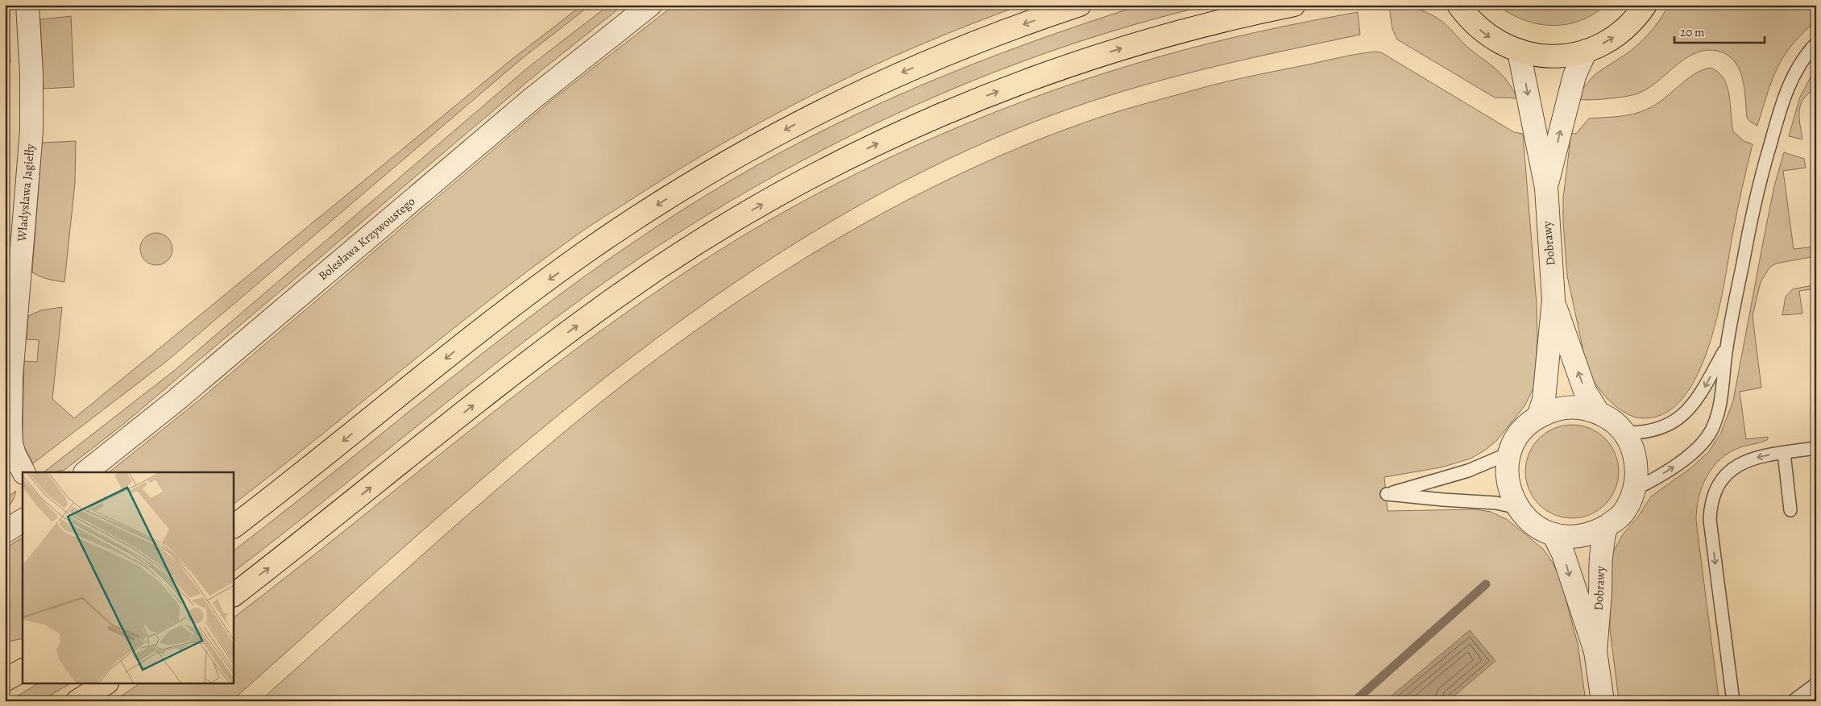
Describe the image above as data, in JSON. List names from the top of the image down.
{
  "streets": {
    "street": ["Władysława Jagiełły", "Bolesława Krzywoustego", "Dobrawy"]
  },
  "scale_bar": "20 m"
}
